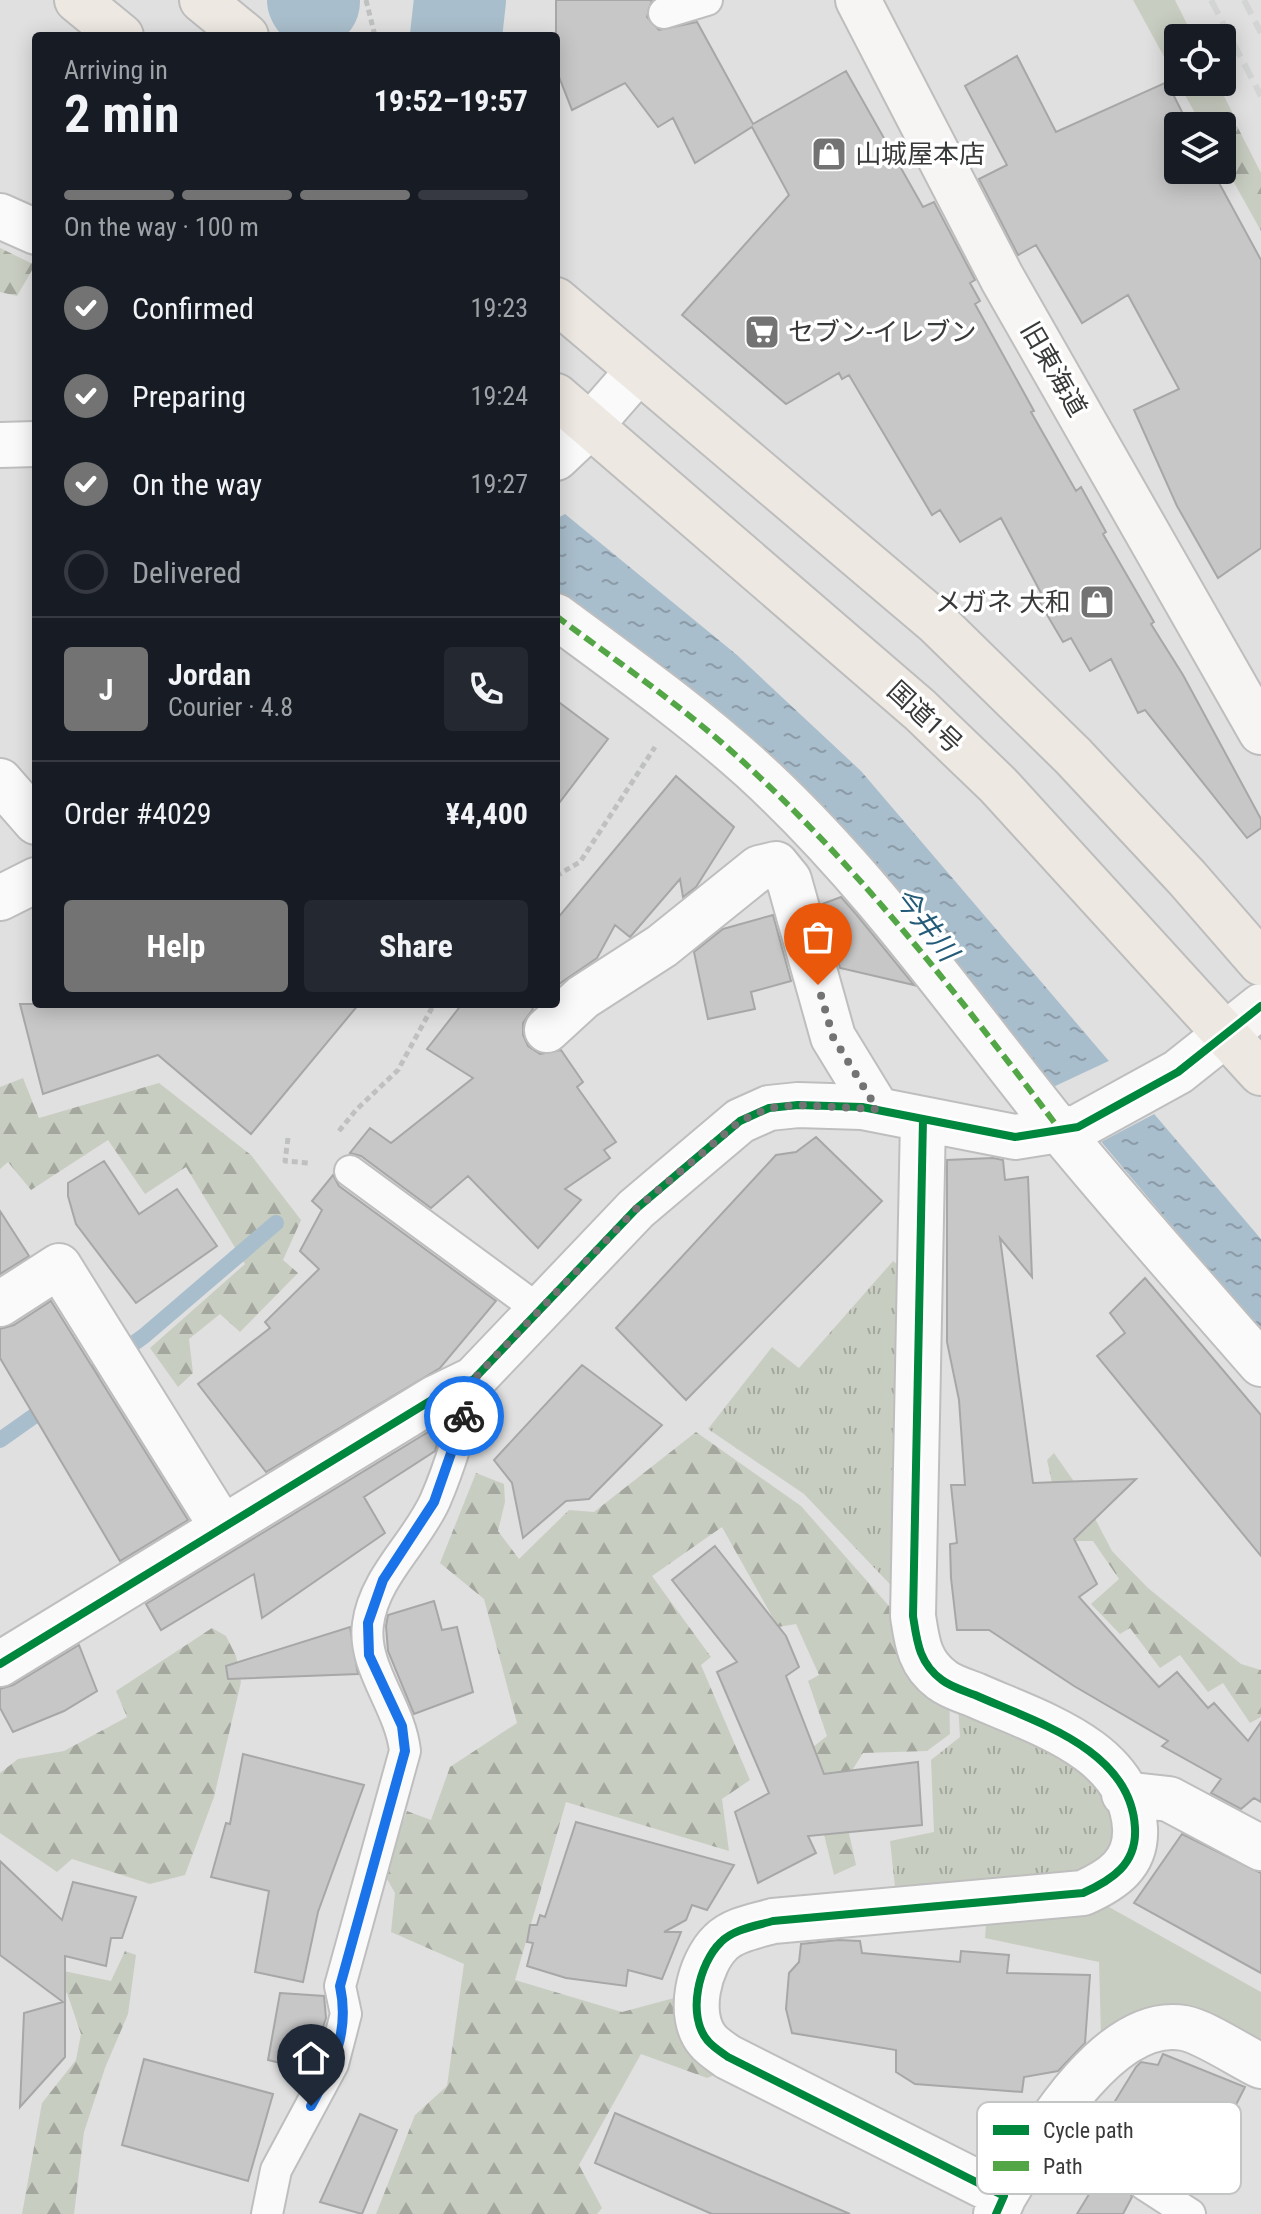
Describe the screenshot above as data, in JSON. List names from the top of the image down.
{
  "streets": {
    "highway": ["国道1号"],
    "street": ["旧東海道"]
  },
  "water": ["今井川"],
  "places": {
    "shop": ["山城屋本店", "メガネ 大和"],
    "supermarket": ["セブン-イレブン"]
  },
  "legend": ["Cycle path", "Path"],
  "page": {
    "heading": ["2 min", "Arriving in", "19:52–19:57"],
    "panel": [
      "Jordan",
      "Courier · 4.8",
      "Order #4029",
      "¥4,400"
    ],
    "bar": "On the way · 100 m",
    "list": [
      ["Confirmed", "19:23"],
      ["Preparing", "19:24"],
      ["On the way", "19:27"],
      "Delivered"
    ],
    "round": "J",
    "buttons": ["Help", "Share"]
  }
}
